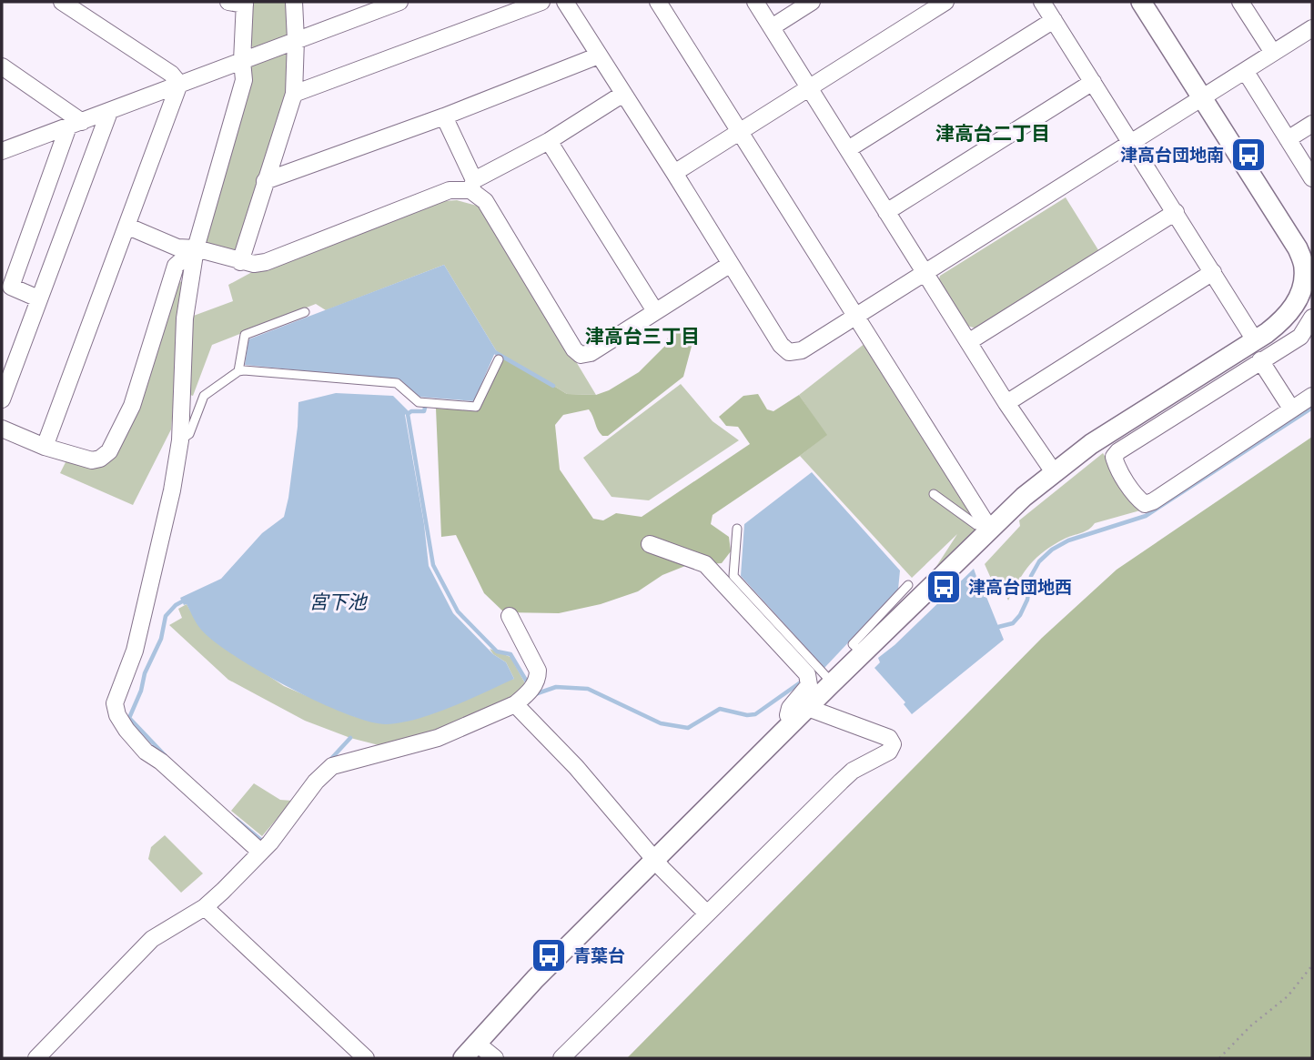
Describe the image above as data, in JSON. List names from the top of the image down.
{
  "districts": ["津高台二丁目", "津高台三丁目"],
  "water": ["宮下池"],
  "places": {
    "bus stop": ["津高台団地南", "津高台団地西", "青葉台"]
  }
}
